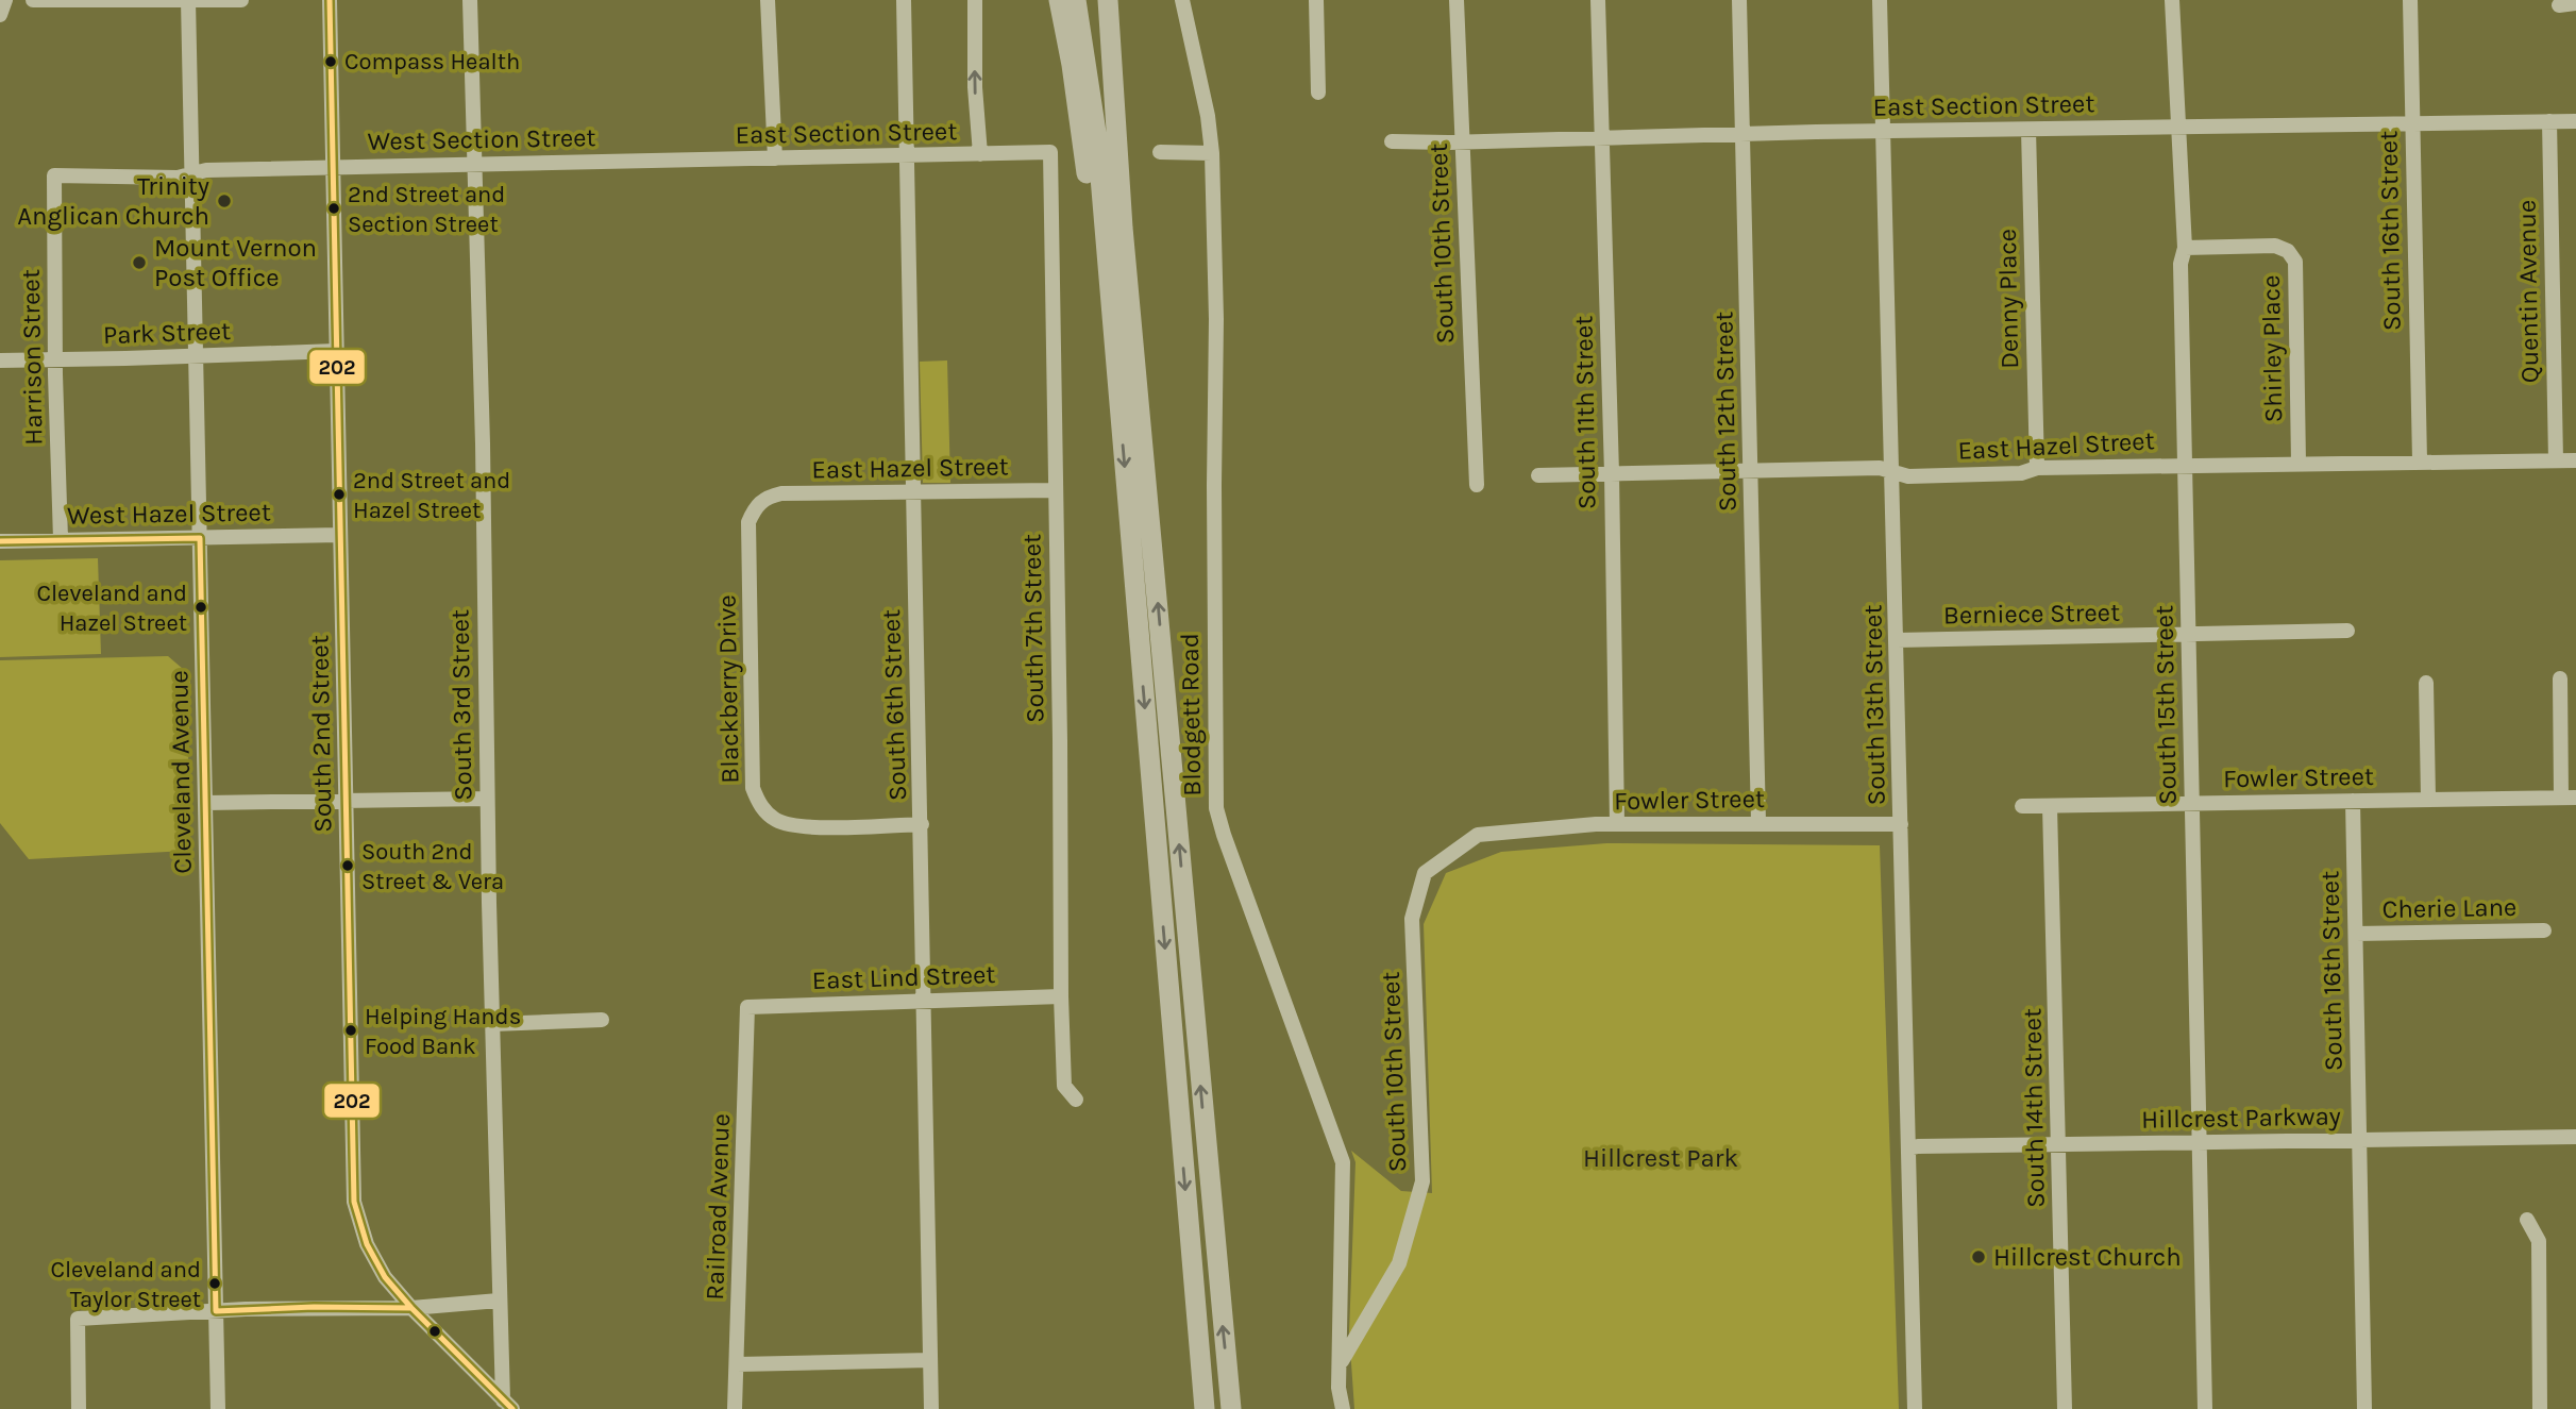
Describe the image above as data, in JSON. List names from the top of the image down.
{
  "streets": {
    "street": [
      "East Section Street",
      "West Section Street",
      "South 16th Street",
      "South 10th Street",
      "Quentin Avenue",
      "Denny Place",
      "Park Street",
      "Shirley Place",
      "Harrison Street",
      "South 12th Street",
      "South 11th Street",
      "East Hazel Street",
      "West Hazel Street",
      "Berniece Street",
      "South 7th Street",
      "Blackberry Drive",
      "South 3rd Street",
      "South 6th Street",
      "South 13th Street",
      "South 15th Street",
      "Blodgett Road",
      "South 2nd Street",
      "Cleveland Avenue",
      "Fowler Street",
      "Cherie Lane",
      "East Lind Street",
      "South 14th Street",
      "Hillcrest Parkway",
      "Railroad Avenue"
    ]
  },
  "crossings": [
    ["East Section Street", "West Section Street"],
    ["East Section Street", "South 16th Street"],
    ["East Section Street", "South 10th Street"],
    ["East Section Street", "Quentin Avenue"],
    ["East Section Street", "Denny Place"],
    ["East Section Street", "South 12th Street"],
    ["East Section Street", "South 11th Street"],
    ["East Section Street", "South 7th Street"],
    ["East Section Street", "South 6th Street"],
    ["East Section Street", "South 13th Street"],
    ["East Section Street", "South 15th Street"],
    ["West Section Street", "Harrison Street"],
    ["West Section Street", "South 3rd Street"],
    ["West Section Street", "South 2nd Street"],
    ["West Section Street", "Cleveland Avenue"],
    ["South 16th Street", "East Hazel Street"],
    ["South 16th Street", "Fowler Street"],
    ["South 16th Street", "Cherie Lane"],
    ["South 16th Street", "Hillcrest Parkway"],
    ["South 10th Street", "Blodgett Road"],
    ["South 10th Street", "Fowler Street"],
    ["Quentin Avenue", "East Hazel Street"],
    ["Denny Place", "East Hazel Street"],
    ["Park Street", "Harrison Street"],
    ["Park Street", "South 2nd Street"],
    ["Park Street", "Cleveland Avenue"],
    ["Shirley Place", "East Hazel Street"],
    ["Shirley Place", "South 15th Street"],
    ["Harrison Street", "West Hazel Street"],
    ["South 12th Street", "East Hazel Street"],
    ["South 12th Street", "Fowler Street"],
    ["South 11th Street", "East Hazel Street"],
    ["South 11th Street", "Fowler Street"],
    ["East Hazel Street", "South 7th Street"],
    ["East Hazel Street", "Blackberry Drive"],
    ["East Hazel Street", "South 6th Street"],
    ["East Hazel Street", "South 13th Street"],
    ["East Hazel Street", "South 15th Street"],
    ["West Hazel Street", "South 2nd Street"],
    ["West Hazel Street", "Cleveland Avenue"],
    ["Berniece Street", "South 13th Street"],
    ["Berniece Street", "South 15th Street"],
    ["South 7th Street", "East Lind Street"],
    ["Blackberry Drive", "South 6th Street"],
    ["South 3rd Street", "South 2nd Street"],
    ["South 6th Street", "East Lind Street"],
    ["South 13th Street", "Fowler Street"],
    ["South 13th Street", "Hillcrest Parkway"],
    ["South 15th Street", "Fowler Street"],
    ["South 15th Street", "Hillcrest Parkway"],
    ["Fowler Street", "South 14th Street"],
    ["East Lind Street", "Railroad Avenue"],
    ["South 14th Street", "Hillcrest Parkway"]
  ],
  "parks": ["Hillcrest Park"],
  "places": [
    "Compass Health",
    "Trinity Anglican Church",
    "2nd Street and Section Street",
    "Mount Vernon Post Office",
    "2nd Street and Hazel Street",
    "Cleveland and Hazel Street",
    "South 2nd Street & Vera",
    "Helping Hands Food Bank",
    "Hillcrest Church",
    "Cleveland and Taylor Street"
  ],
  "lines": ["transit line 202"]
}
